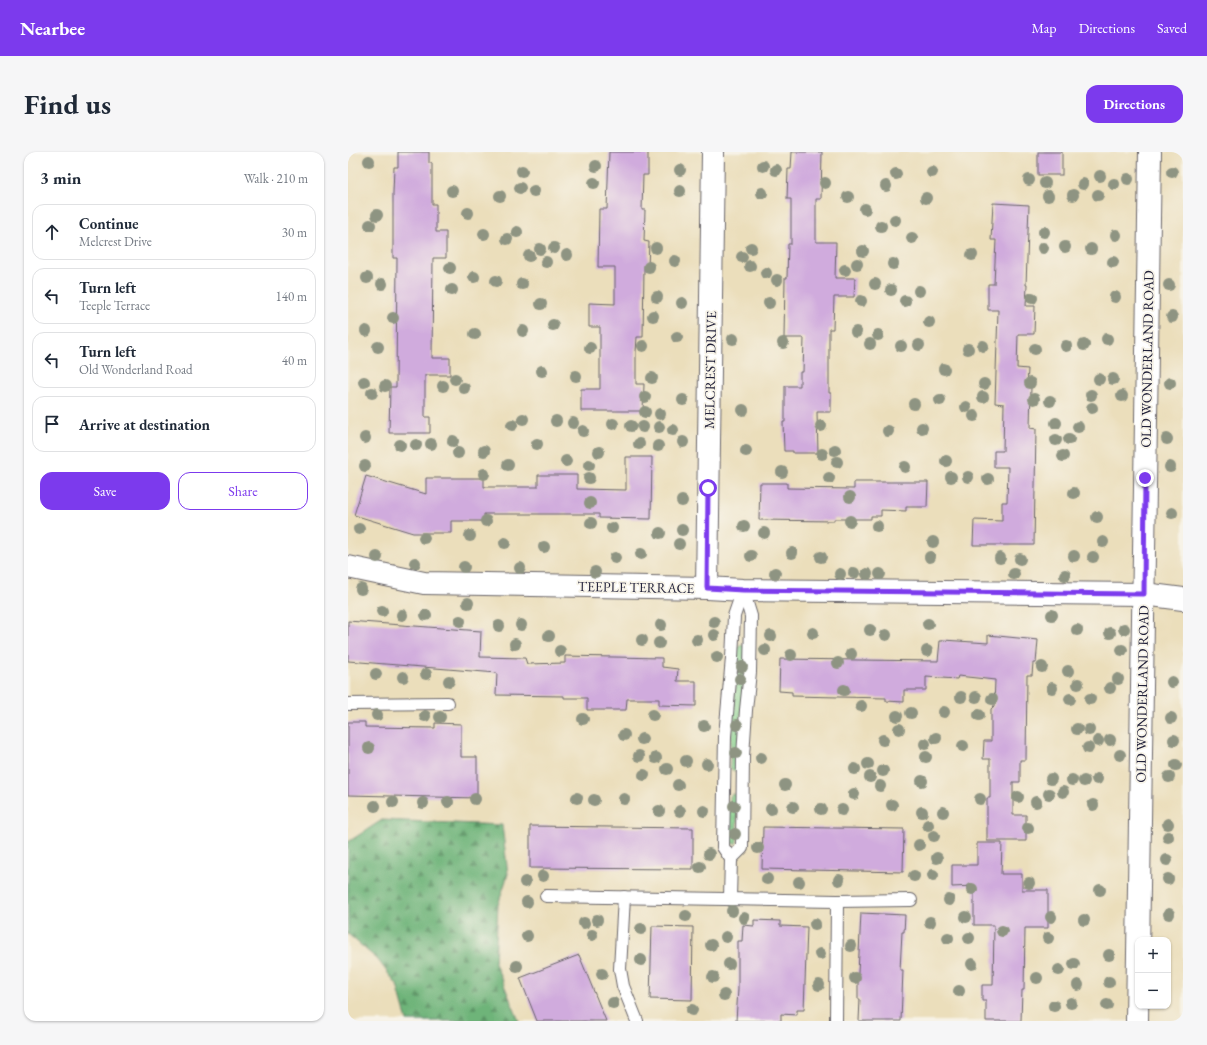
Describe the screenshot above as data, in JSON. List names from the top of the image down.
{
  "streets": {
    "street": ["OLD WONDERLAND ROAD", "MELCREST DRIVE", "TEEPLE TERRACE"]
  },
  "crossings": [
    ["OLD WONDERLAND ROAD", "TEEPLE TERRACE"],
    ["MELCREST DRIVE", "TEEPLE TERRACE"]
  ],
  "page": {
    "header": "Nearbee",
    "nav": ["Map", "Directions", "Saved"],
    "buttons": [
      "Directions",
      ["Save", "Share"]
    ],
    "title": "Find us",
    "heading": ["3 min", "Walk · 210 m"],
    "list": [
      ["Continue", "Melcrest Drive", "30 m"],
      ["Turn left", "Teeple Terrace", "140 m"],
      ["Turn left", "Old Wonderland Road", "40 m"],
      "Arrive at destination"
    ],
    "map_buttons": ["+", "−"]
  }
}
